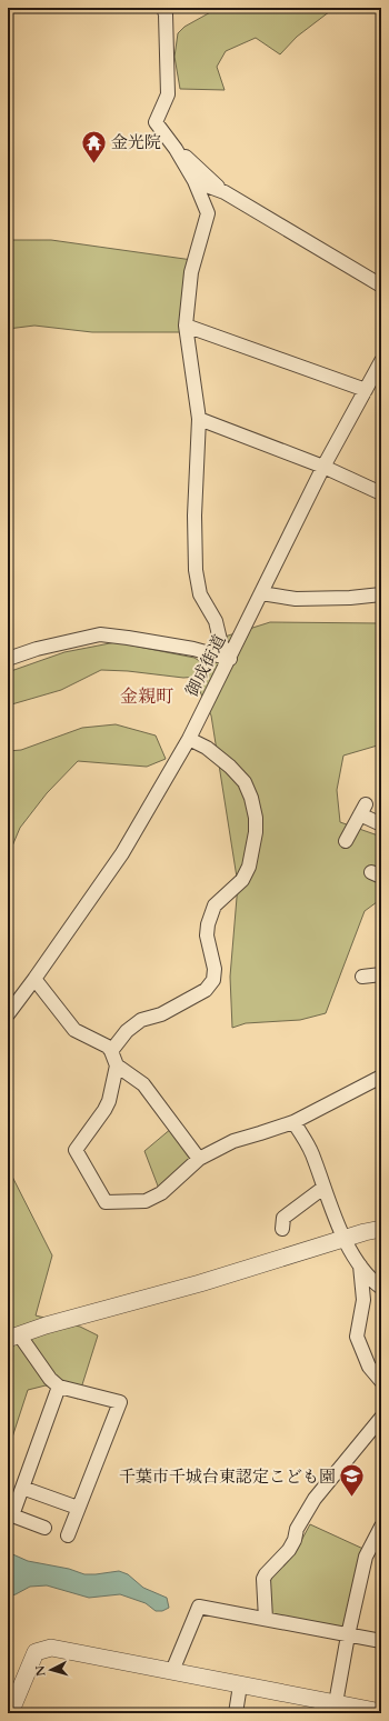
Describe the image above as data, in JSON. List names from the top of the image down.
{
  "streets": {
    "street": ["御成街道"]
  },
  "districts": ["金親町"],
  "places": {
    "temple": ["金光院"],
    "school or university": ["千葉市千城台東認定こども園"]
  },
  "north": "left"
}
